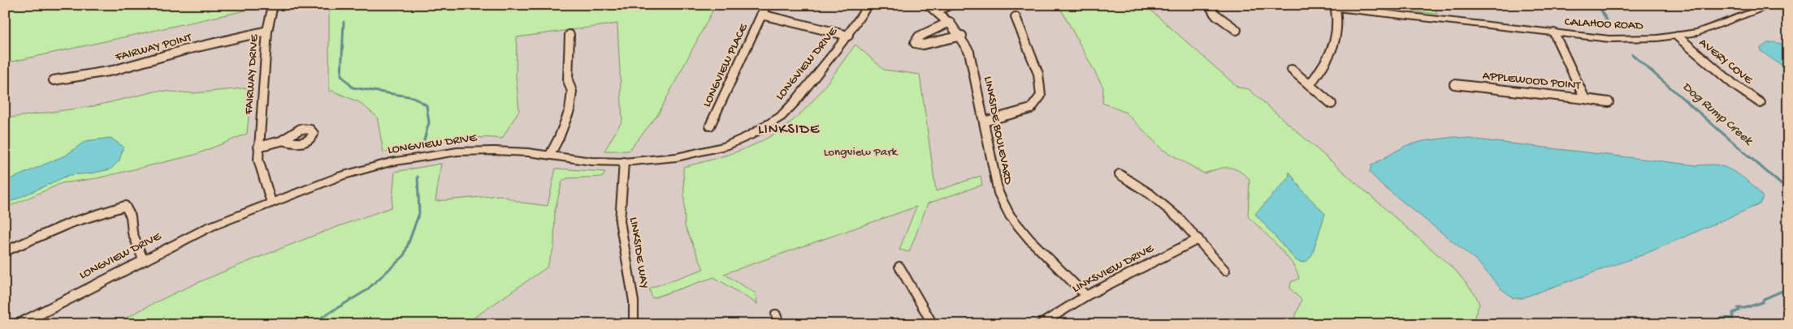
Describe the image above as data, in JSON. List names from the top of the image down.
{
  "streets": {
    "street": [
      "CALAHOO ROAD",
      "FAIRWAY POINT",
      "AVERY COVE",
      "LONGVIEW DRIVE",
      "LONGVIEW PLACE",
      "FAIRWAY DRIVE",
      "APPLEWOOD POINT",
      "LINKSIDE BOULEVARD",
      "LINKSIDE WAY",
      "LINKSVIEW DRIVE"
    ]
  },
  "crossings": [
    ["CALAHOO ROAD", "AVERY COVE"],
    ["CALAHOO ROAD", "APPLEWOOD POINT"],
    ["FAIRWAY POINT", "FAIRWAY DRIVE"],
    ["LONGVIEW DRIVE", "LONGVIEW PLACE"],
    ["LONGVIEW DRIVE", "FAIRWAY DRIVE"],
    ["LONGVIEW DRIVE", "LINKSIDE WAY"],
    ["LINKSIDE BOULEVARD", "LINKSVIEW DRIVE"]
  ],
  "districts": ["LINKSIDE"],
  "water": ["Dog Rump Creek"],
  "parks": ["Longview Park"]
}
